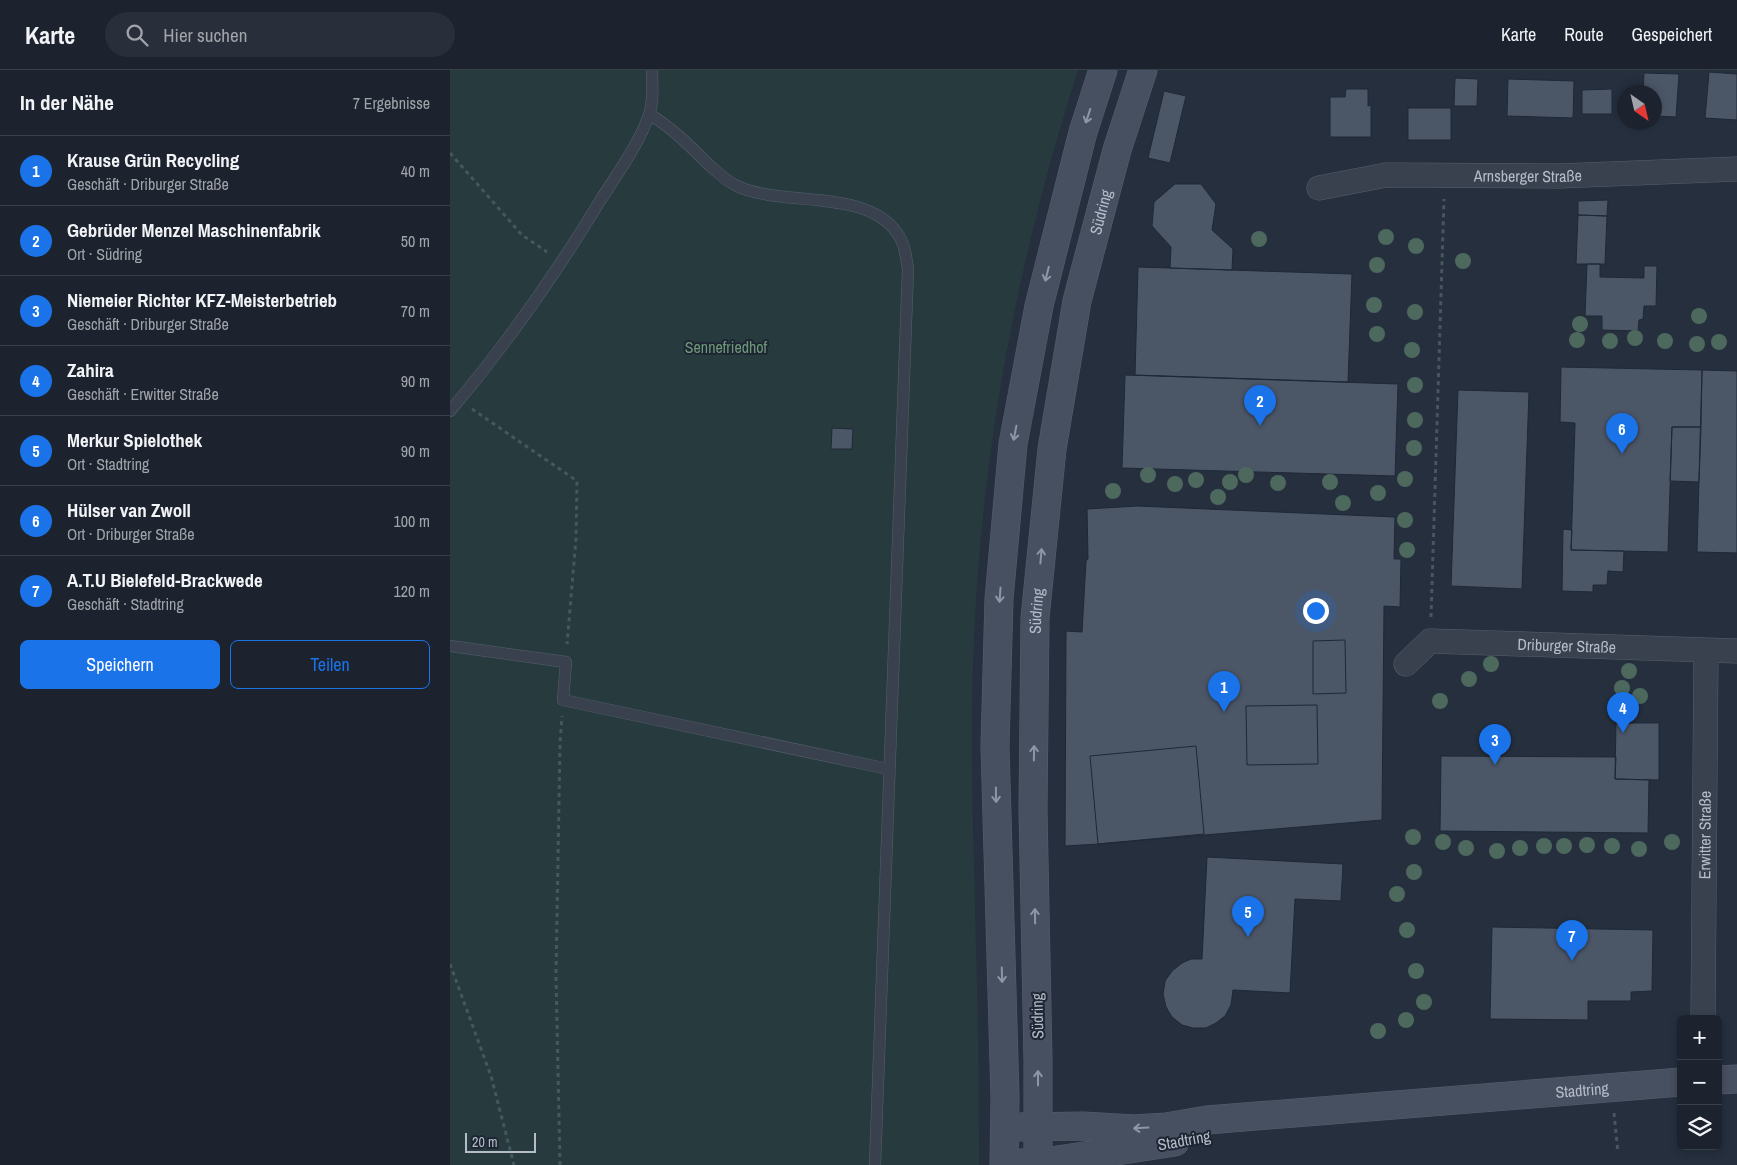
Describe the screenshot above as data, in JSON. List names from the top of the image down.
{
  "streets": {
    "main road": ["Südring", "Stadtring"],
    "street": ["Arnsberger Straße", "Driburger Straße", "Erwitter Straße"]
  },
  "crossings": [
    ["Südring", "Stadtring"],
    ["Driburger Straße", "Erwitter Straße"]
  ],
  "parks": ["Sennefriedhof"],
  "scale_bar": "20 m",
  "north": "bottom right",
  "page": {
    "header": "Karte",
    "search": "Hier suchen",
    "nav": ["Karte", "Route", "Gespeichert"],
    "heading": ["In der Nähe", "7 Ergebnisse"],
    "list": [
      {
        "mark": "1",
        "name": "Krause Grün Recycling",
        "note": "Geschäft · Driburger Straße",
        "value": "40 m"
      },
      {
        "mark": "2",
        "name": "Gebrüder Menzel Maschinenfabrik",
        "note": "Ort · Südring",
        "value": "50 m"
      },
      {
        "mark": "3",
        "name": "Niemeier Richter KFZ-Meisterbetrieb",
        "note": "Geschäft · Driburger Straße",
        "value": "70 m"
      },
      {
        "mark": "4",
        "name": "Zahira",
        "note": "Geschäft · Erwitter Straße",
        "value": "90 m"
      },
      {
        "mark": "5",
        "name": "Merkur Spielothek",
        "note": "Ort · Stadtring",
        "value": "90 m"
      },
      {
        "mark": "6",
        "name": "Hülser van Zwoll",
        "note": "Ort · Driburger Straße",
        "value": "100 m"
      },
      {
        "mark": "7",
        "name": "A.T.U Bielefeld-Brackwede",
        "note": "Geschäft · Stadtring",
        "value": "120 m"
      }
    ],
    "pins": [
      "2",
      "6",
      "1",
      "4",
      "3",
      "5",
      "7"
    ],
    "buttons": ["Speichern", "Teilen"],
    "map_buttons": ["+", "−"],
    "scale": "20 m"
  }
}
